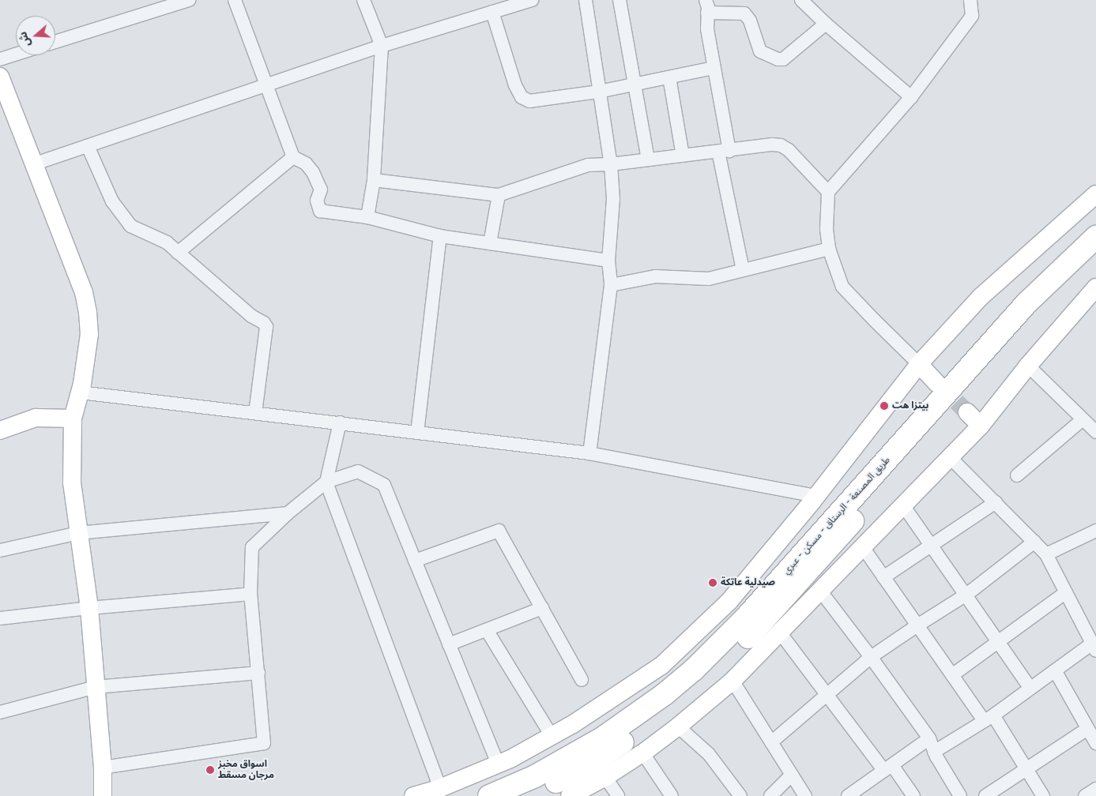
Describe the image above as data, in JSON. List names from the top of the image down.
{
  "streets": {
    "highway": ["طريق المصنعة - الرستاق - مسكن - عبري"]
  },
  "places": ["بيتزا هت", "صيدلية عاتكة", "اسواق مخبز مرجان مسقط"],
  "north": "left"
}
